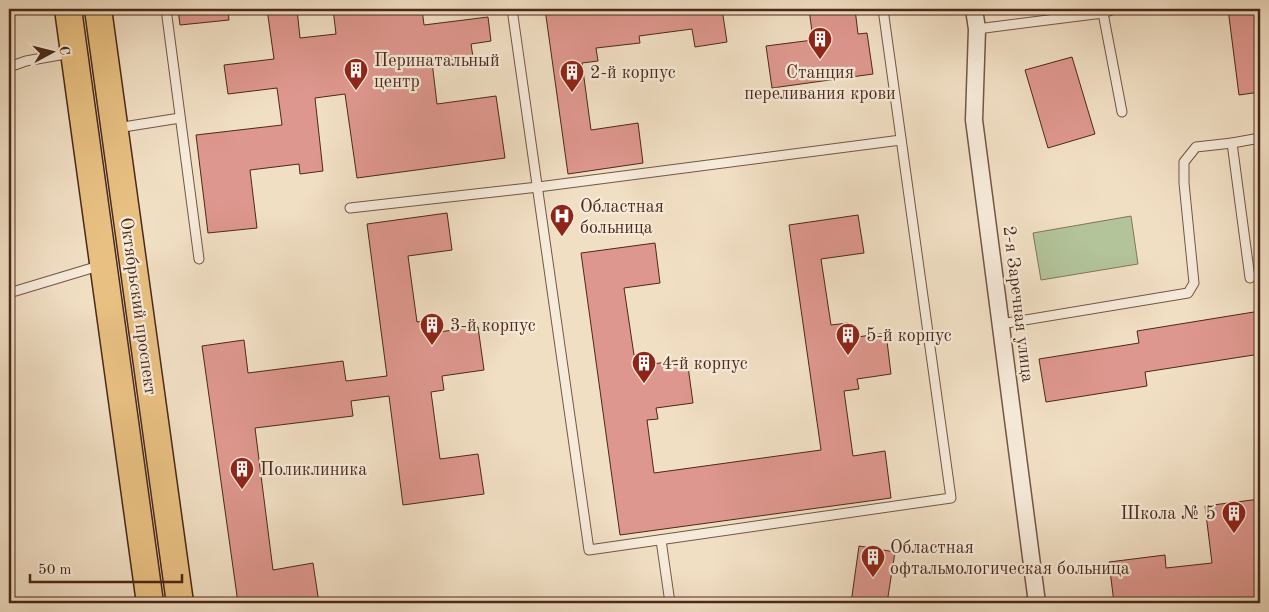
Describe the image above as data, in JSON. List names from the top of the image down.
{
  "streets": {
    "main road": ["Октябрьский проспект"],
    "street": ["2-я Заречная улица"]
  },
  "places": {
    "building": [
      "Станция переливания крови",
      "Перинатальный центр",
      "2-й корпус",
      "3-й корпус",
      "5-й корпус",
      "4-й корпус",
      "Поликлиника",
      "Школа № 5",
      "Областная офтальмологическая больница"
    ],
    "hospital": ["Областная больница"]
  },
  "scale_bar": "50 m",
  "north": "right"
}
